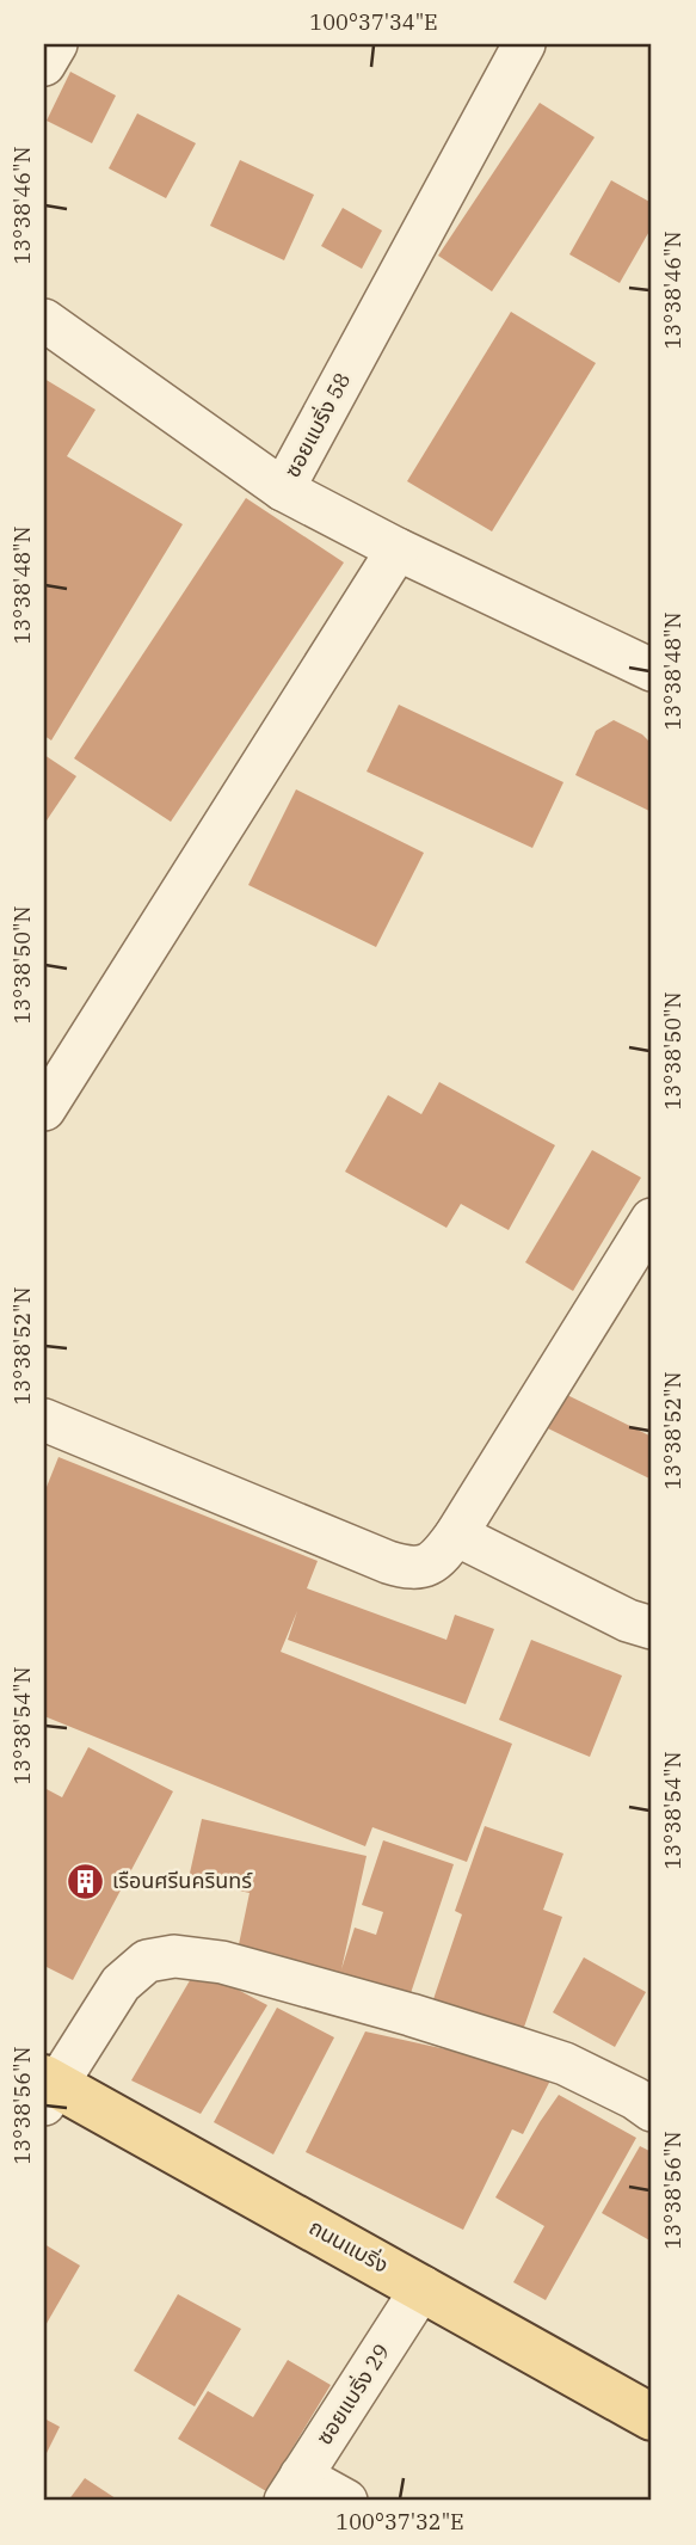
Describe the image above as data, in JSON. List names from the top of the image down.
{
  "streets": {
    "main road": ["ถนนแบริ่ง"],
    "street": ["ซอยแบริ่ง 58", "ซอยแบริ่ง 29"]
  },
  "crossings": [
    ["ถนนแบริ่ง", "ซอยแบริ่ง 29"]
  ],
  "places": {
    "building": ["เรือนศรีนครินทร์"]
  },
  "coordinates": [
    "100°37'34\"E",
    "13°38'46\"N",
    "13°38'48\"N",
    "13°38'50\"N",
    "13°38'52\"N",
    "13°38'54\"N",
    "13°38'56\"N",
    "100°37'32\"E"
  ]
}
